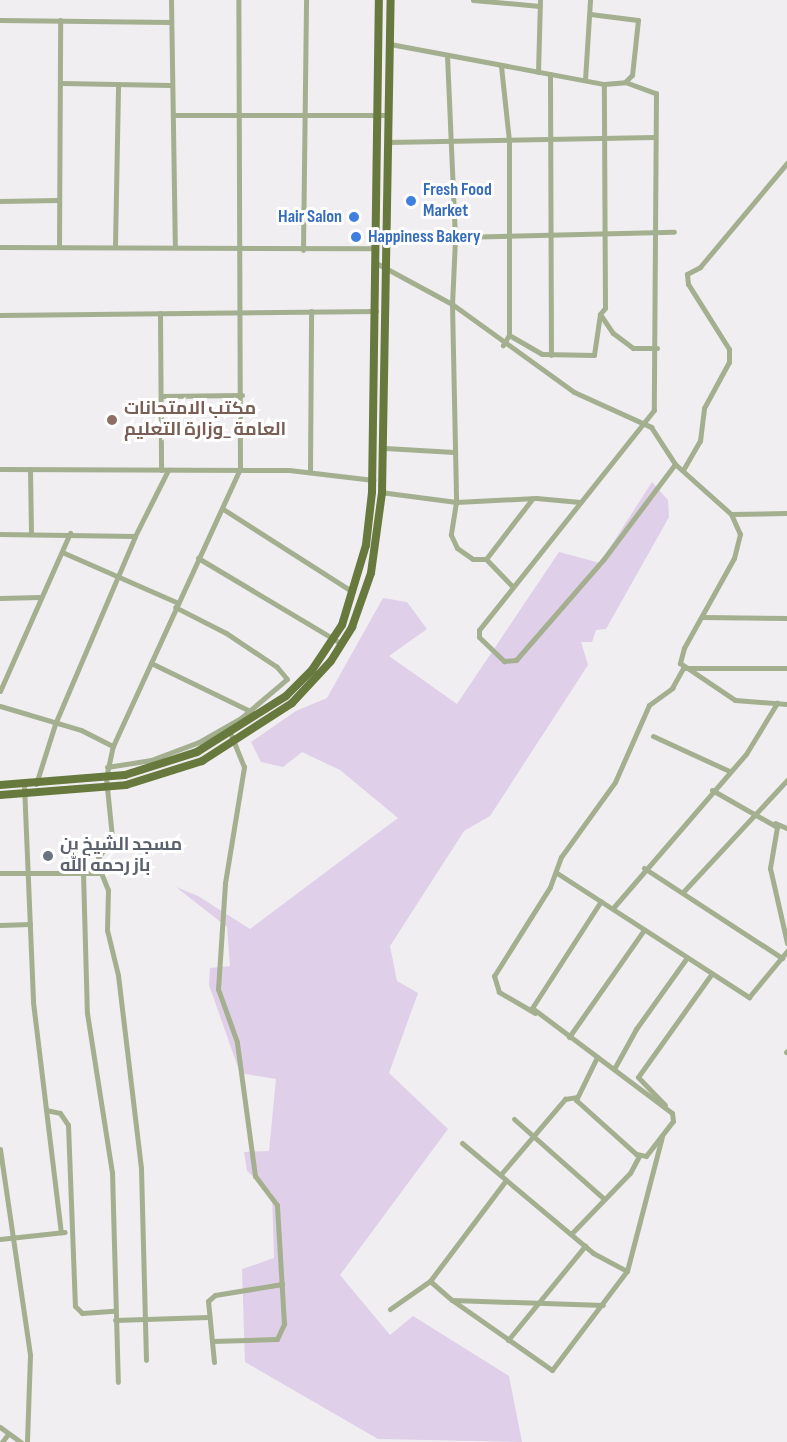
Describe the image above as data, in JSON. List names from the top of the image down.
{
  "places": [
    "Fresh Food Market",
    "Hair Salon",
    "Happiness Bakery",
    "مكتب الامتحانات العامة _وزارة التعليم",
    "مسجد الشيخ بن باز رحمه الله"
  ]
}
